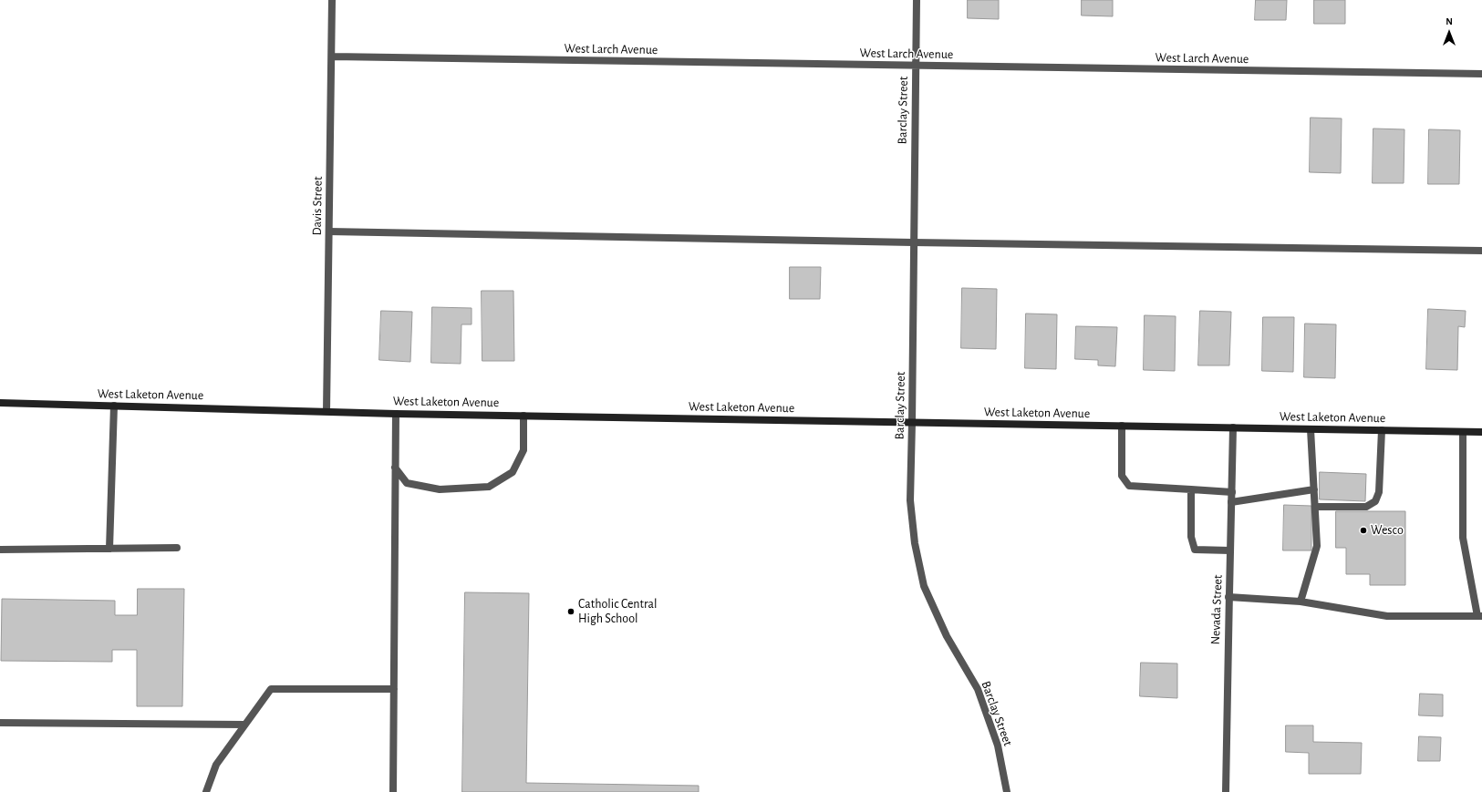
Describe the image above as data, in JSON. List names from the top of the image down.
{
  "streets": {
    "main road": ["West Laketon Avenue"],
    "street": [
      "West Larch Avenue",
      "Barclay Street",
      "Davis Street",
      "Nevada Street"
    ]
  },
  "crossings": [
    ["West Larch Avenue", "Barclay Street"],
    ["West Larch Avenue", "Davis Street"],
    ["Barclay Street", "West Laketon Avenue"],
    ["Davis Street", "West Laketon Avenue"],
    ["West Laketon Avenue", "Nevada Street"]
  ],
  "places": ["Wesco", "Catholic Central High School"],
  "north": "top"
}
